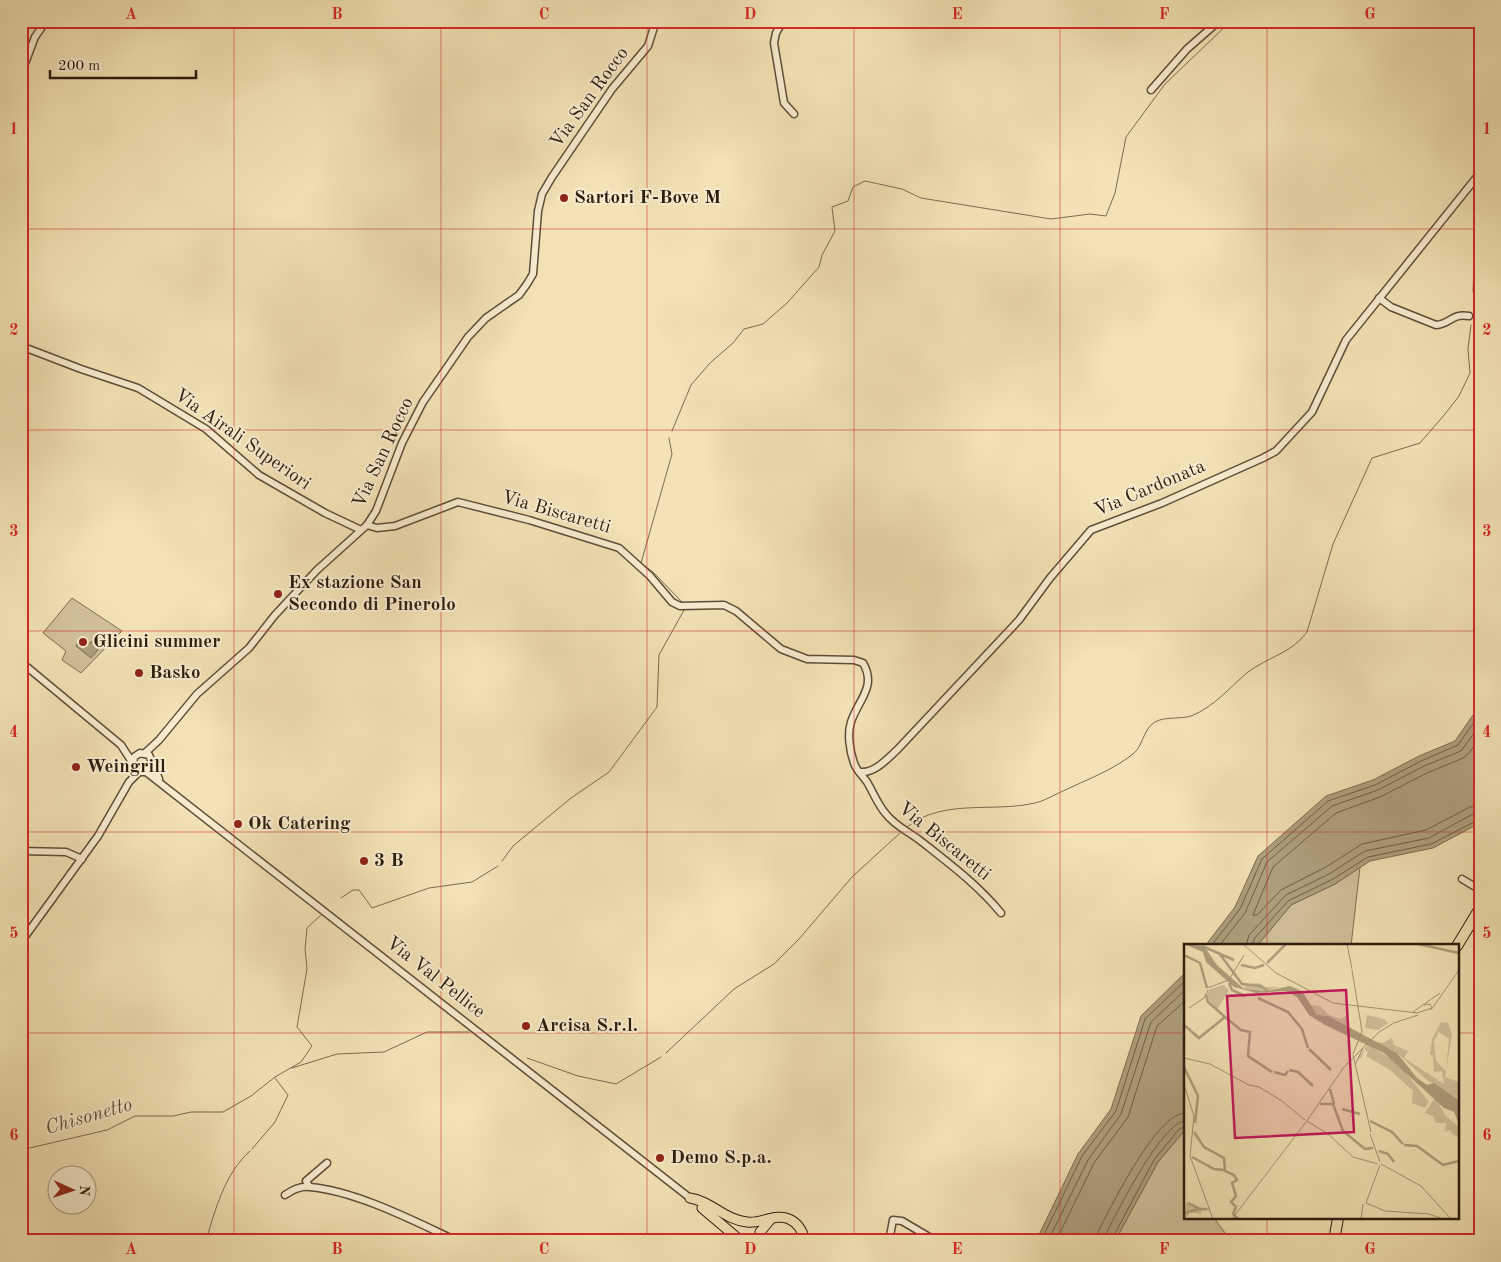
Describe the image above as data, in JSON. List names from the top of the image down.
{
  "streets": {
    "street": [
      "Via San Rocco",
      "Via Airali Superiori",
      "Via Cardonata",
      "Via Biscaretti",
      "Via Val Pellice"
    ]
  },
  "crossings": [
    ["Via San Rocco", "Via Airali Superiori"],
    ["Via San Rocco", "Via Biscaretti"],
    ["Via San Rocco", "Via Val Pellice"],
    ["Via Airali Superiori", "Via Biscaretti"],
    ["Via Cardonata", "Via Biscaretti"]
  ],
  "water": ["Chisonetto"],
  "places": [
    "Sartori F-Bove M",
    "Ex stazione San Secondo di Pinerolo",
    "Glicini summer",
    "Basko",
    "Weingrill",
    "Ok Catering",
    "3 B",
    "Arcisa S.r.l.",
    "Demo S.p.a."
  ],
  "scale_bar": "200 m",
  "north": "right",
  "grid": {
    "columns": [
      "A",
      "B",
      "C",
      "D",
      "E",
      "F",
      "G"
    ],
    "rows": [
      "1",
      "2",
      "3",
      "4",
      "5",
      "6"
    ]
  }
}
